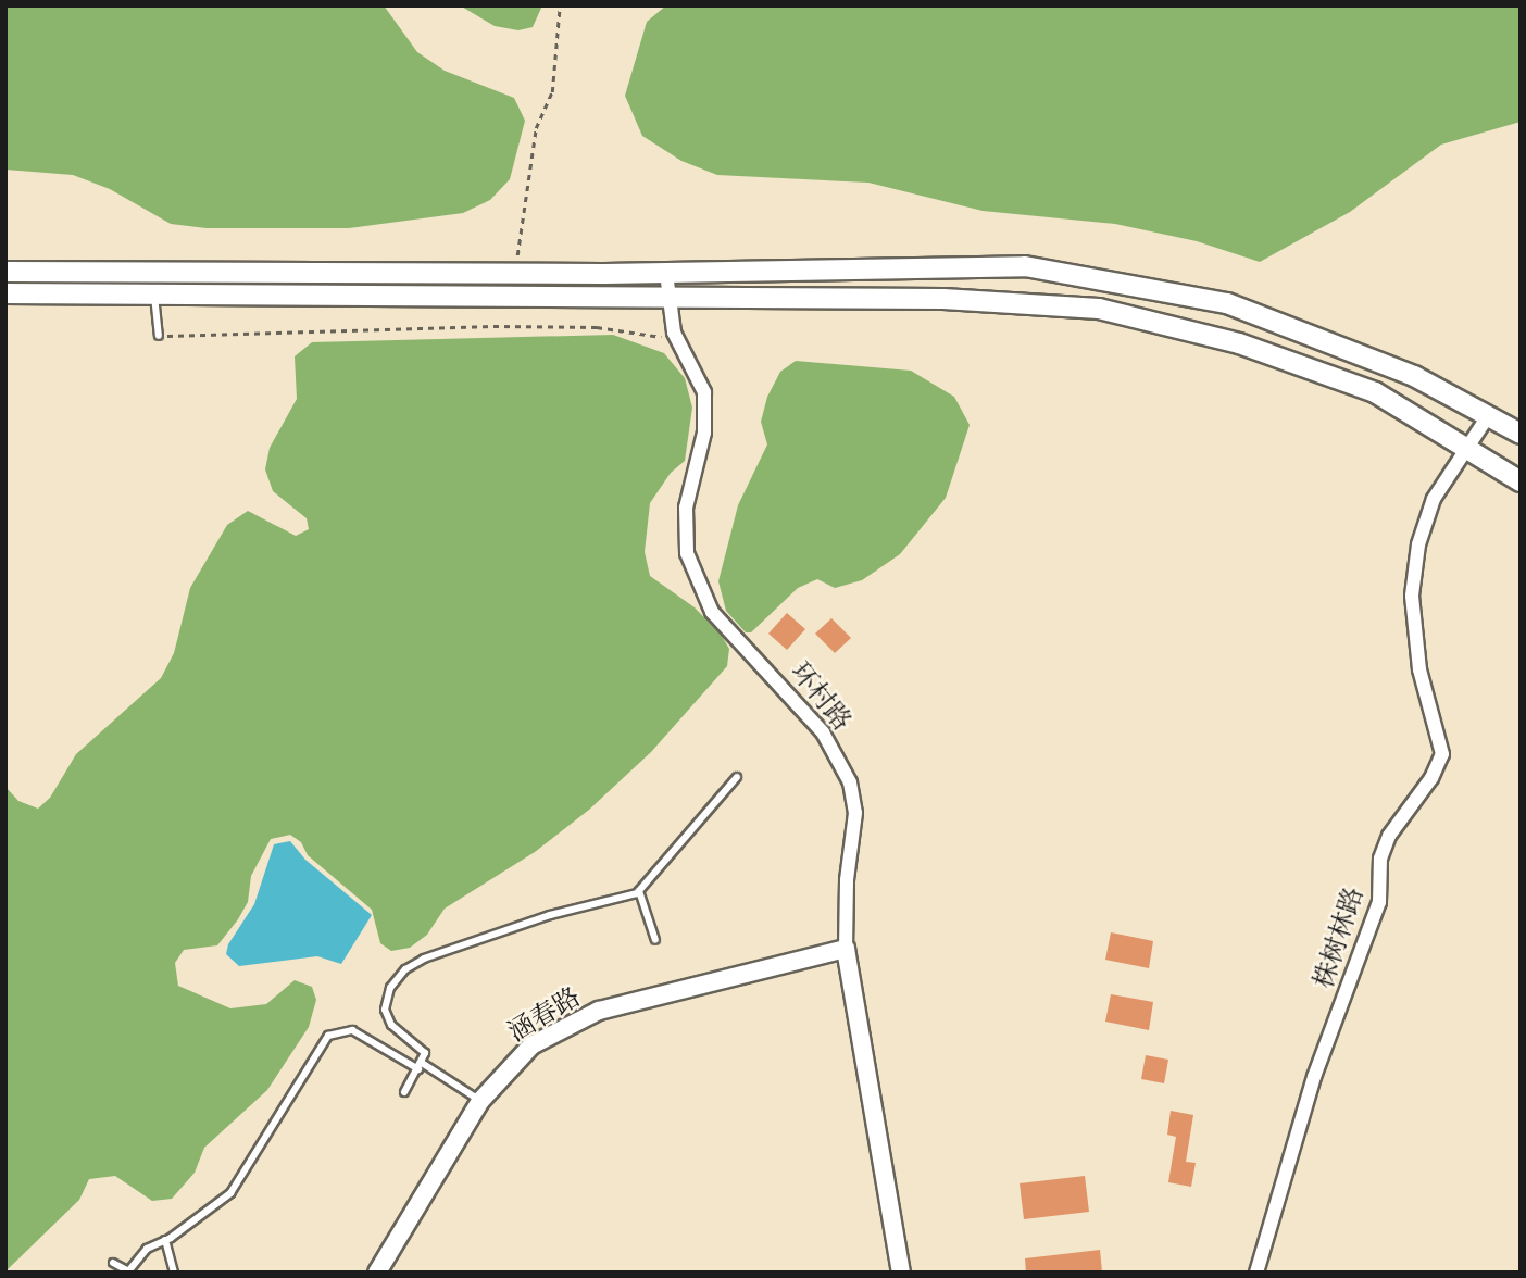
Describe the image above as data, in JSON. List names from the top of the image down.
{
  "streets": {
    "street": ["环村路", "株树林路", "涵春路"]
  },
  "crossings": [
    ["环村路", "涵春路"]
  ]
}
